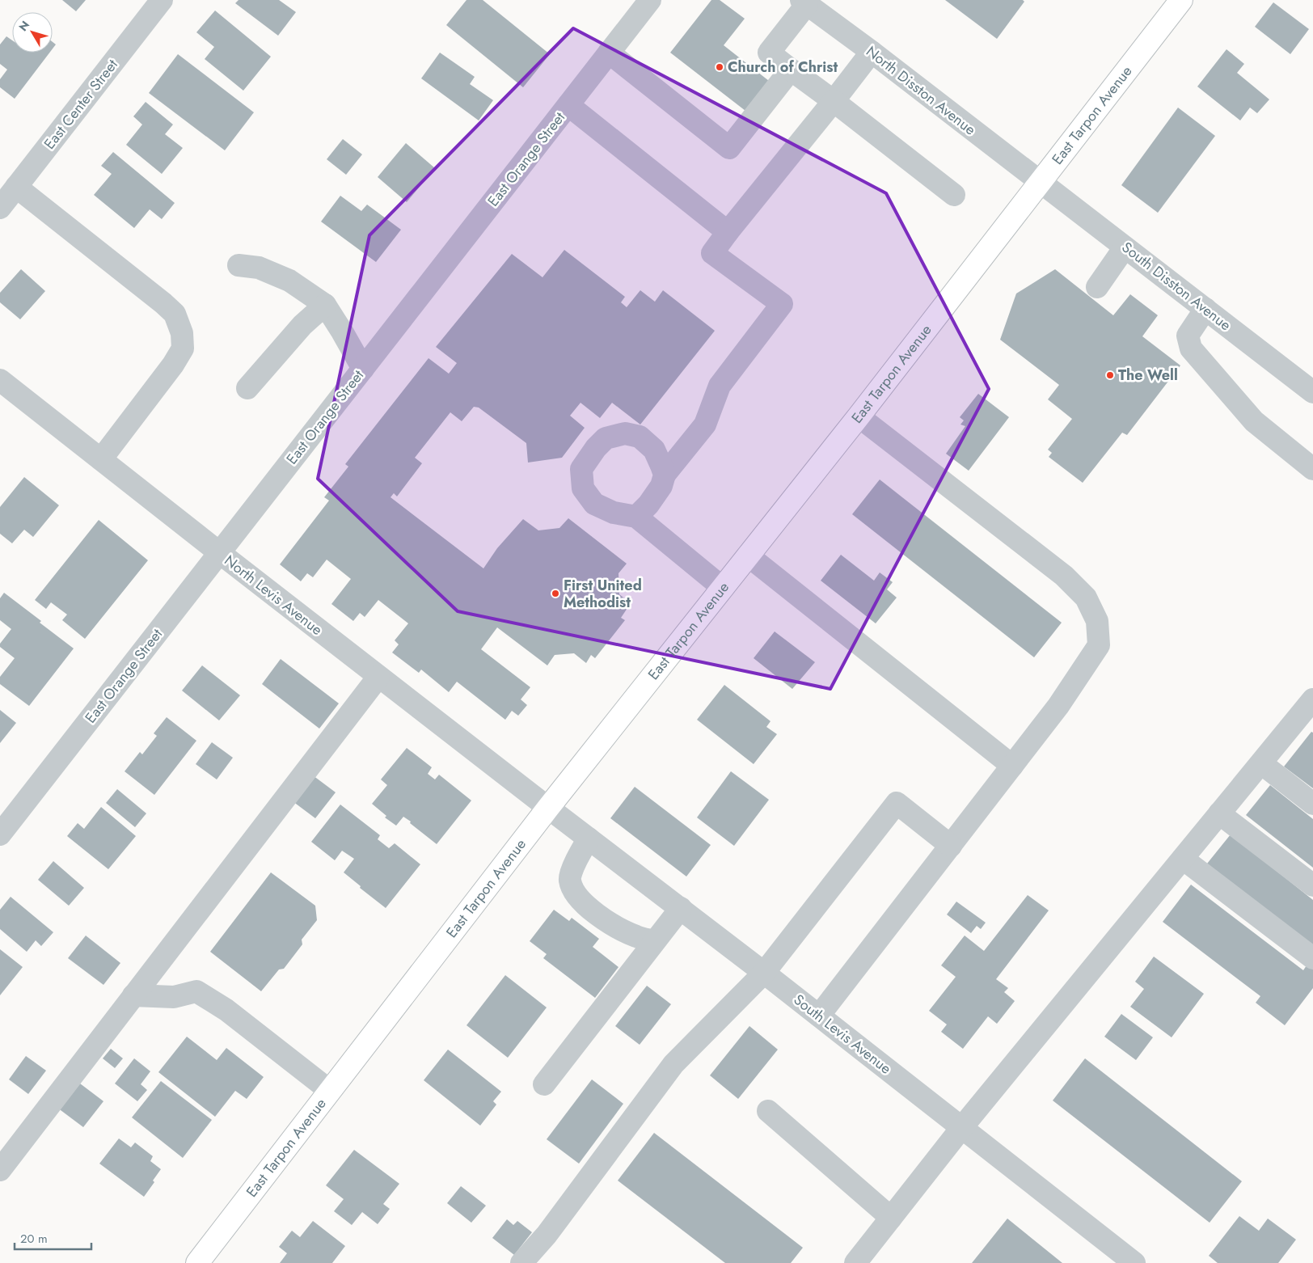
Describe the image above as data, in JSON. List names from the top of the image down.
{
  "streets": {
    "main road": ["East Tarpon Avenue"],
    "street": [
      "North Disston Avenue",
      "East Center Street",
      "East Orange Street",
      "South Disston Avenue",
      "North Levis Avenue",
      "South Levis Avenue"
    ]
  },
  "crossings": [
    ["North Disston Avenue", "East Tarpon Avenue"],
    ["North Disston Avenue", "South Disston Avenue"],
    ["East Tarpon Avenue", "South Disston Avenue"],
    ["East Tarpon Avenue", "North Levis Avenue"],
    ["East Tarpon Avenue", "South Levis Avenue"],
    ["East Orange Street", "North Levis Avenue"],
    ["North Levis Avenue", "South Levis Avenue"]
  ],
  "places": ["Church of Christ", "The Well", "First United Methodist"],
  "scale_bar": "20 m",
  "north": "top left"
}
